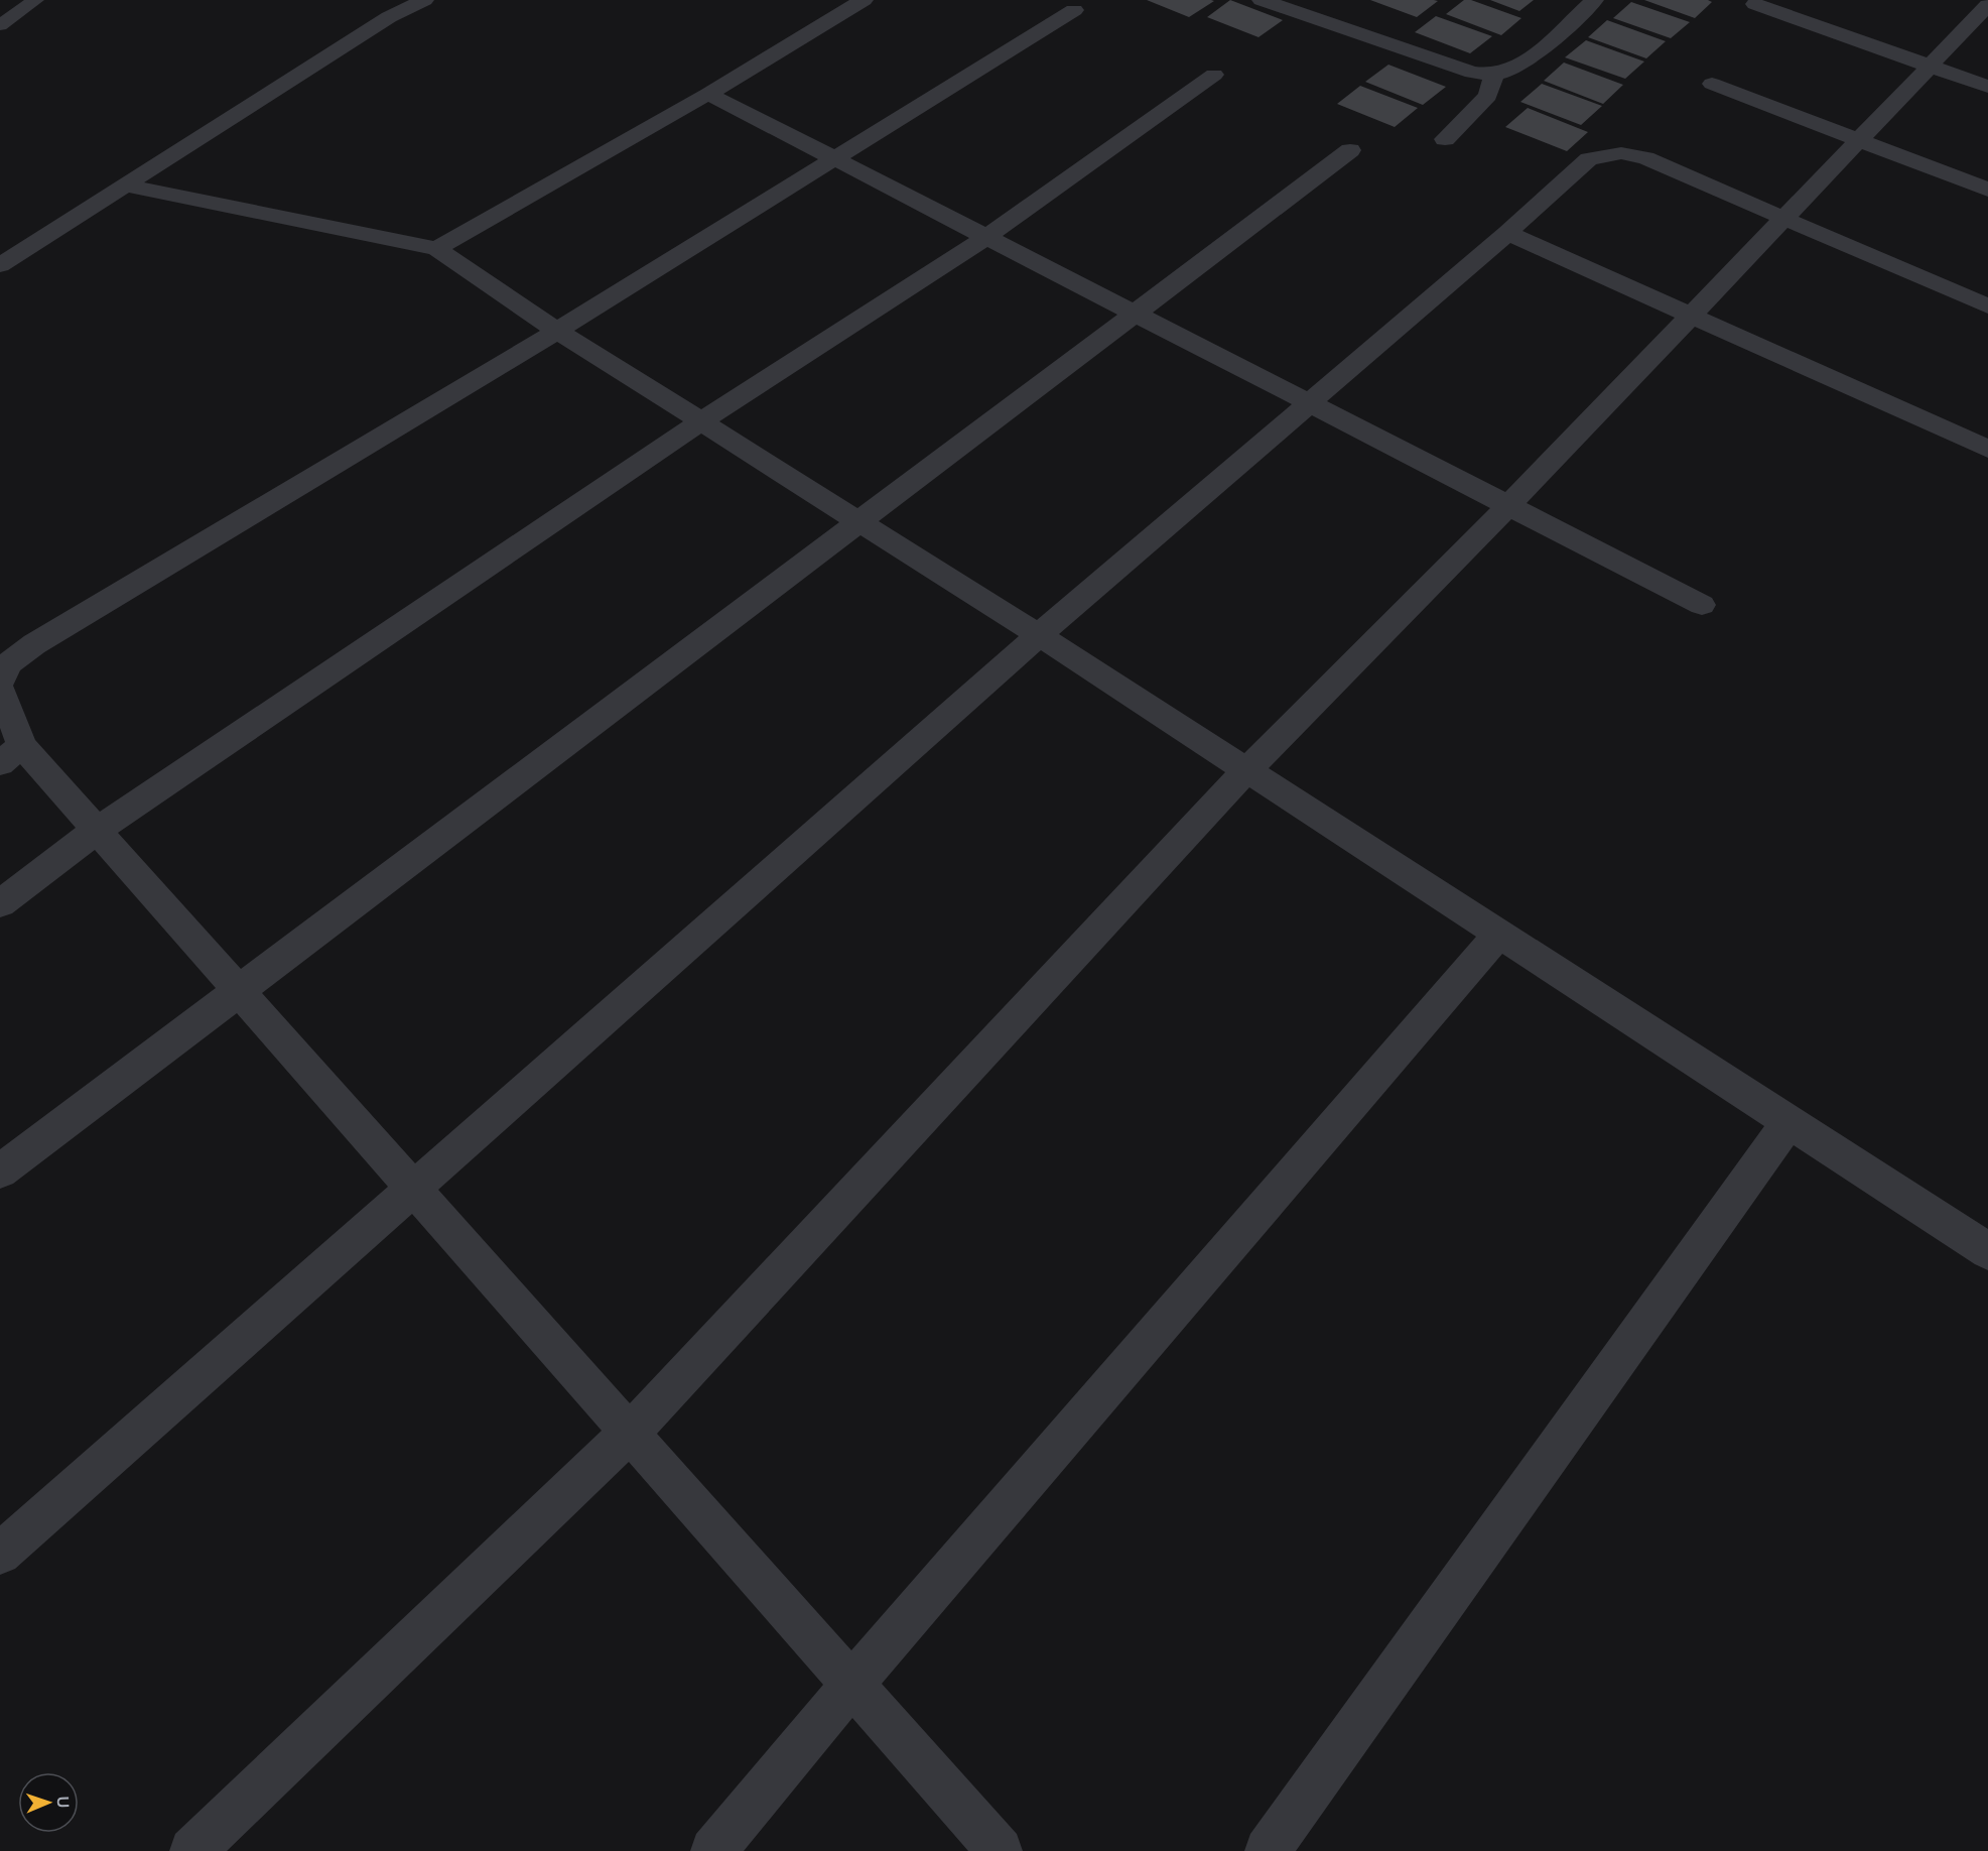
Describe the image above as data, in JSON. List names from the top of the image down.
{
  "north": "right"
}
